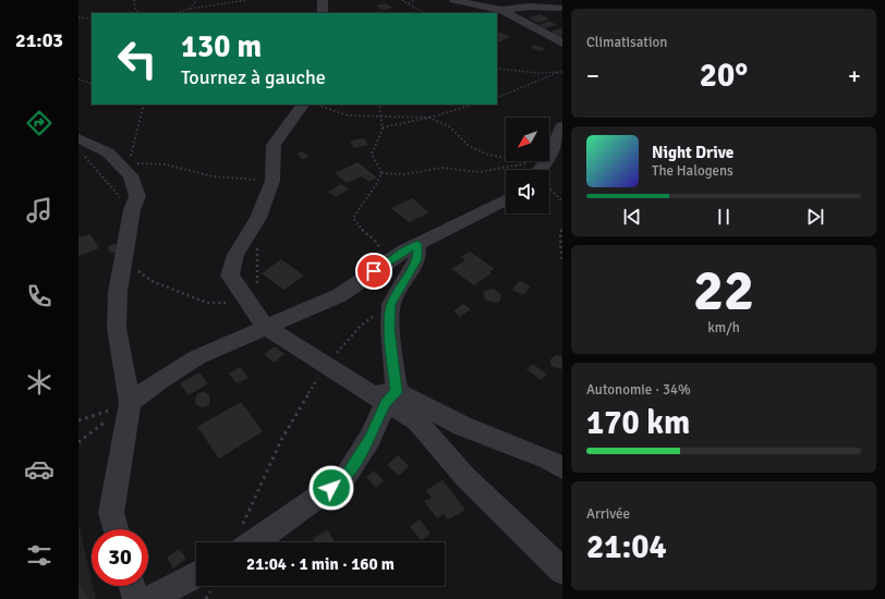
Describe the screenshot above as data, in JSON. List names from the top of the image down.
{
  "north": "bottom left",
  "page": {
    "tabs": "21:03",
    "tile": [
      "Climatisation",
      ["22", "km/h"],
      ["Autonomie · 34%", "170 km"],
      ["Arrivée", "21:04"]
    ],
    "turn": ["130 m", "Tournez à gauche"],
    "heat": ["−", "20°", "+"],
    "song": ["Night Drive", "The Halogens"],
    "limit": "30",
    "trip": "21:04 · 1 min · 160 m"
  }
}
